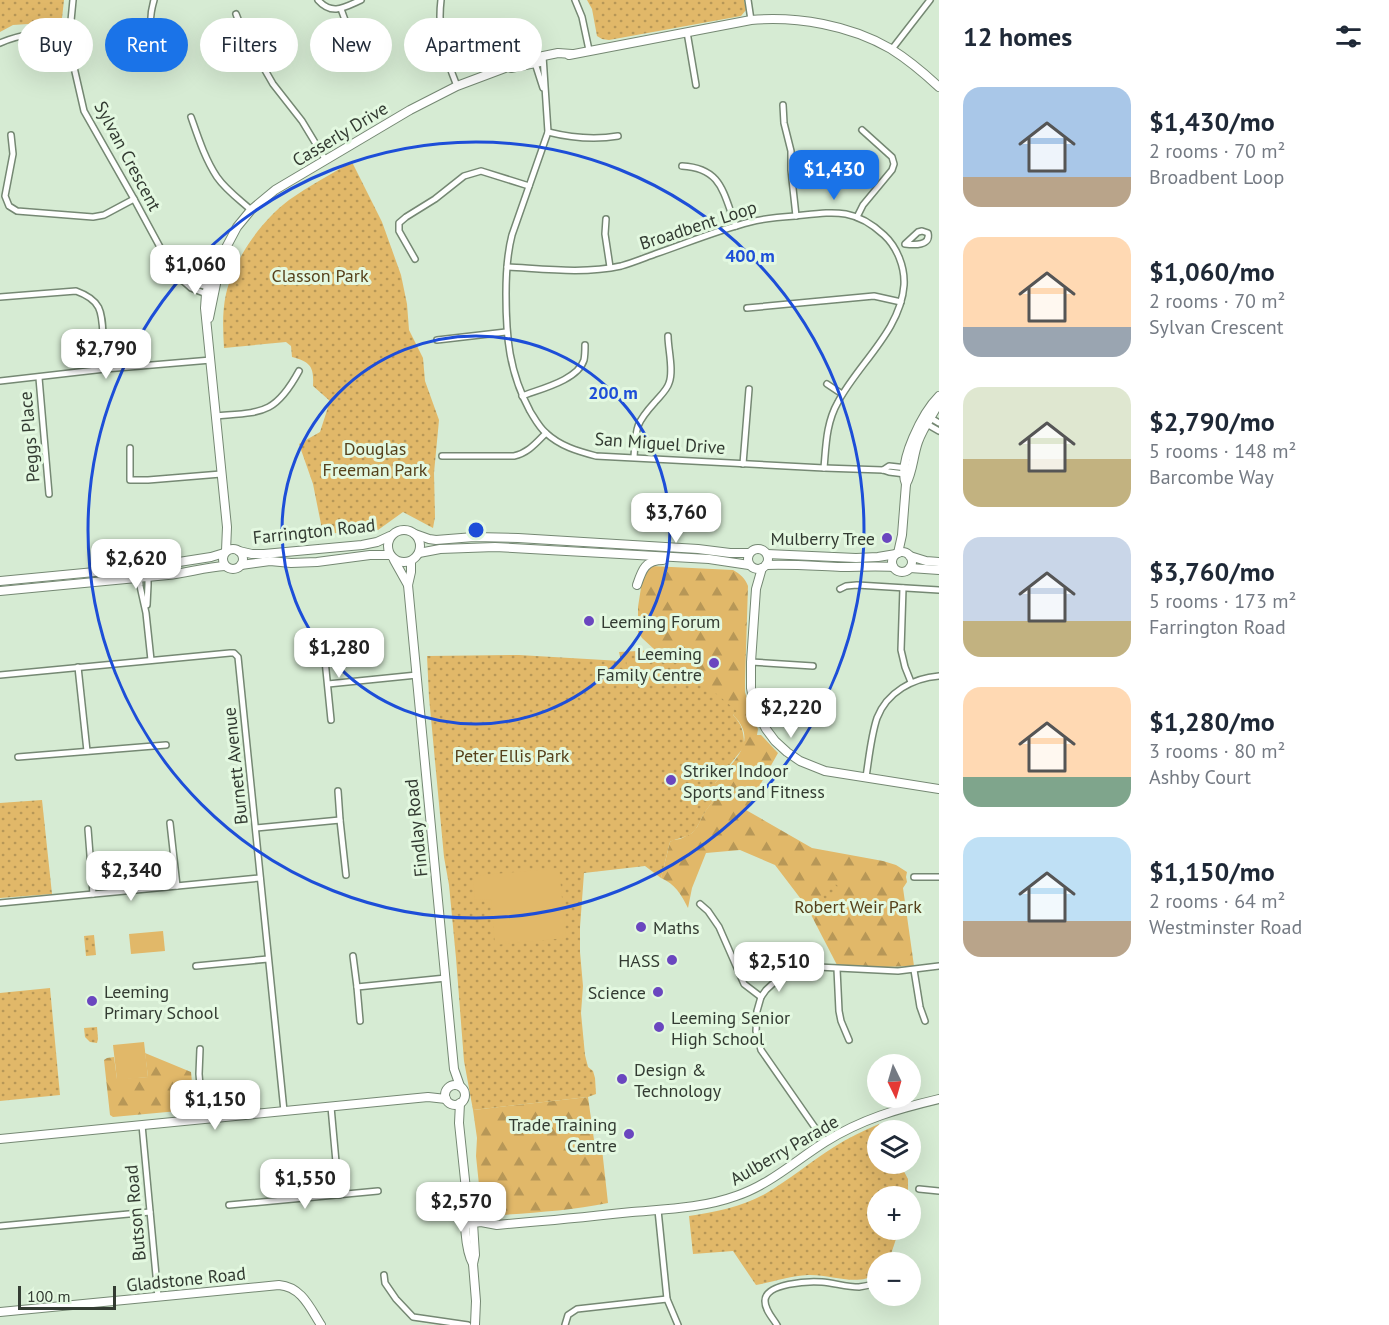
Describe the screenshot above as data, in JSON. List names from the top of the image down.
{
  "streets": {
    "main road": [
      "Casserly Drive",
      "Farrington Road",
      "Findlay Road",
      "Aulberry Parade",
      "Gladstone Road"
    ],
    "street": [
      "Sylvan Crescent",
      "Broadbent Loop",
      "Peggs Place",
      "San Miguel Drive",
      "Burnett Avenue",
      "Butson Road"
    ]
  },
  "crossings": [
    ["Casserly Drive", "Sylvan Crescent"],
    ["Casserly Drive", "San Miguel Drive"],
    ["Casserly Drive", "Farrington Road"],
    ["Broadbent Loop", "San Miguel Drive"],
    ["Farrington Road", "Findlay Road"],
    ["Butson Road", "Gladstone Road"]
  ],
  "parks": [
    "Classon Park",
    "Douglas Freeman Park",
    "Peter Ellis Park",
    "Robert Weir Park"
  ],
  "places": [
    "Mulberry Tree",
    "Leeming Forum",
    "Leeming Family Centre",
    "Striker Indoor Sports and Fitness",
    "Maths",
    "HASS",
    "Science",
    "Leeming Primary School",
    "Leeming Senior High School",
    "Design & Technology",
    "Trade Training Centre"
  ],
  "scale_bar": "100 m",
  "north": "bottom",
  "page": {
    "heading": "12 homes",
    "chip": [
      "Buy",
      "Rent",
      "Filters",
      "New",
      "Apartment"
    ],
    "list": [
      {
        "name": "$1,430/mo",
        "note": "2 rooms · 70 m² · Broadbent Loop"
      },
      {
        "name": "$1,060/mo",
        "note": "2 rooms · 70 m² · Sylvan Crescent"
      },
      {
        "name": "$2,790/mo",
        "note": "5 rooms · 148 m² · Barcombe Way"
      },
      {
        "name": "$3,760/mo",
        "note": "5 rooms · 173 m² · Farrington Road"
      },
      {
        "name": "$1,280/mo",
        "note": "3 rooms · 80 m² · Ashby Court"
      },
      {
        "name": "$1,150/mo",
        "note": "2 rooms · 64 m² · Westminster Road"
      }
    ],
    "price": [
      "$1,430",
      "$1,060",
      "$2,790",
      "$3,760",
      "$2,620",
      "$1,280",
      "$2,220",
      "$2,340",
      "$2,510",
      "$1,150",
      "$1,550",
      "$2,570"
    ],
    "map_buttons": ["+", "−"],
    "scale": "100 m"
  },
  "rings": ["400 m", "200 m"]
}
